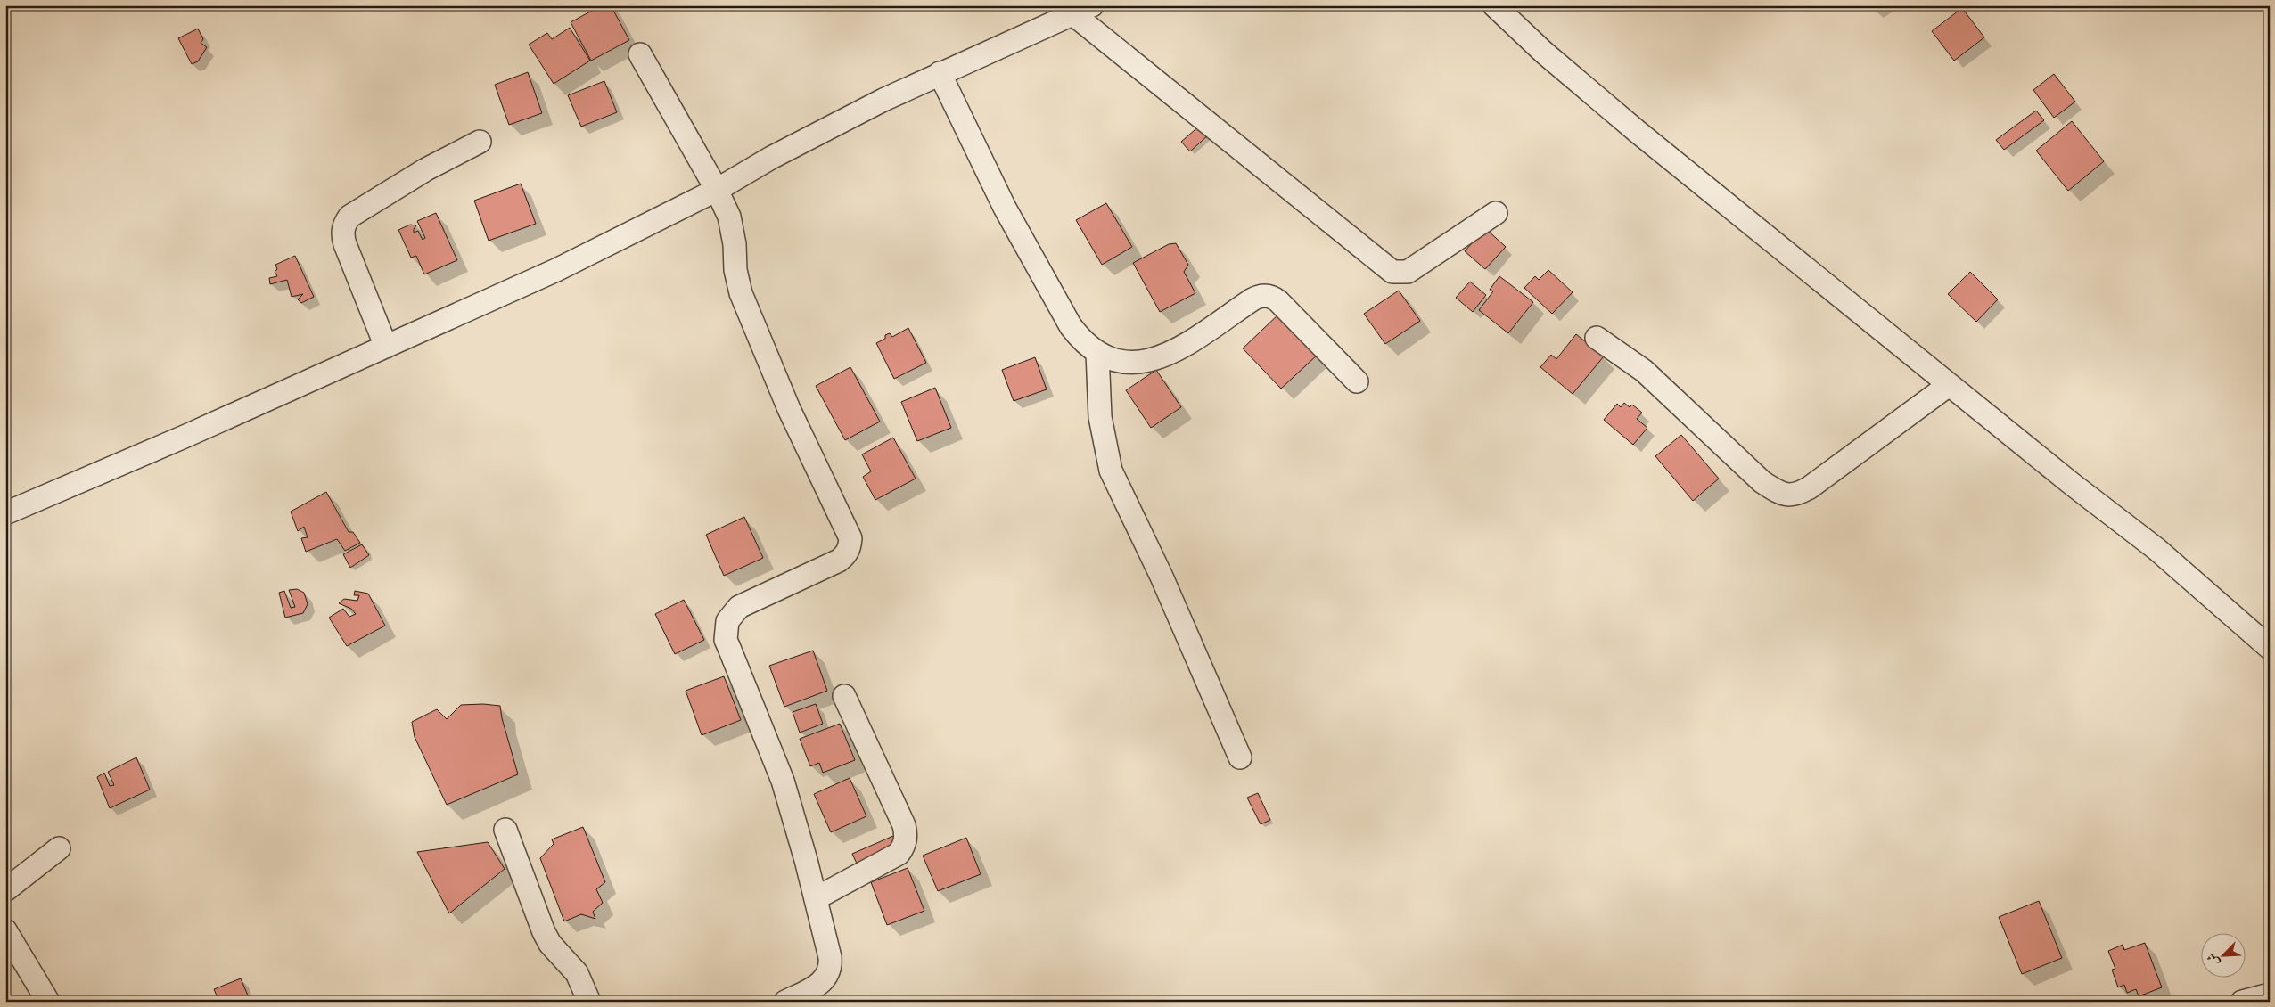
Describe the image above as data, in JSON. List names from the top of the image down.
{
  "north": "bottom left"
}
